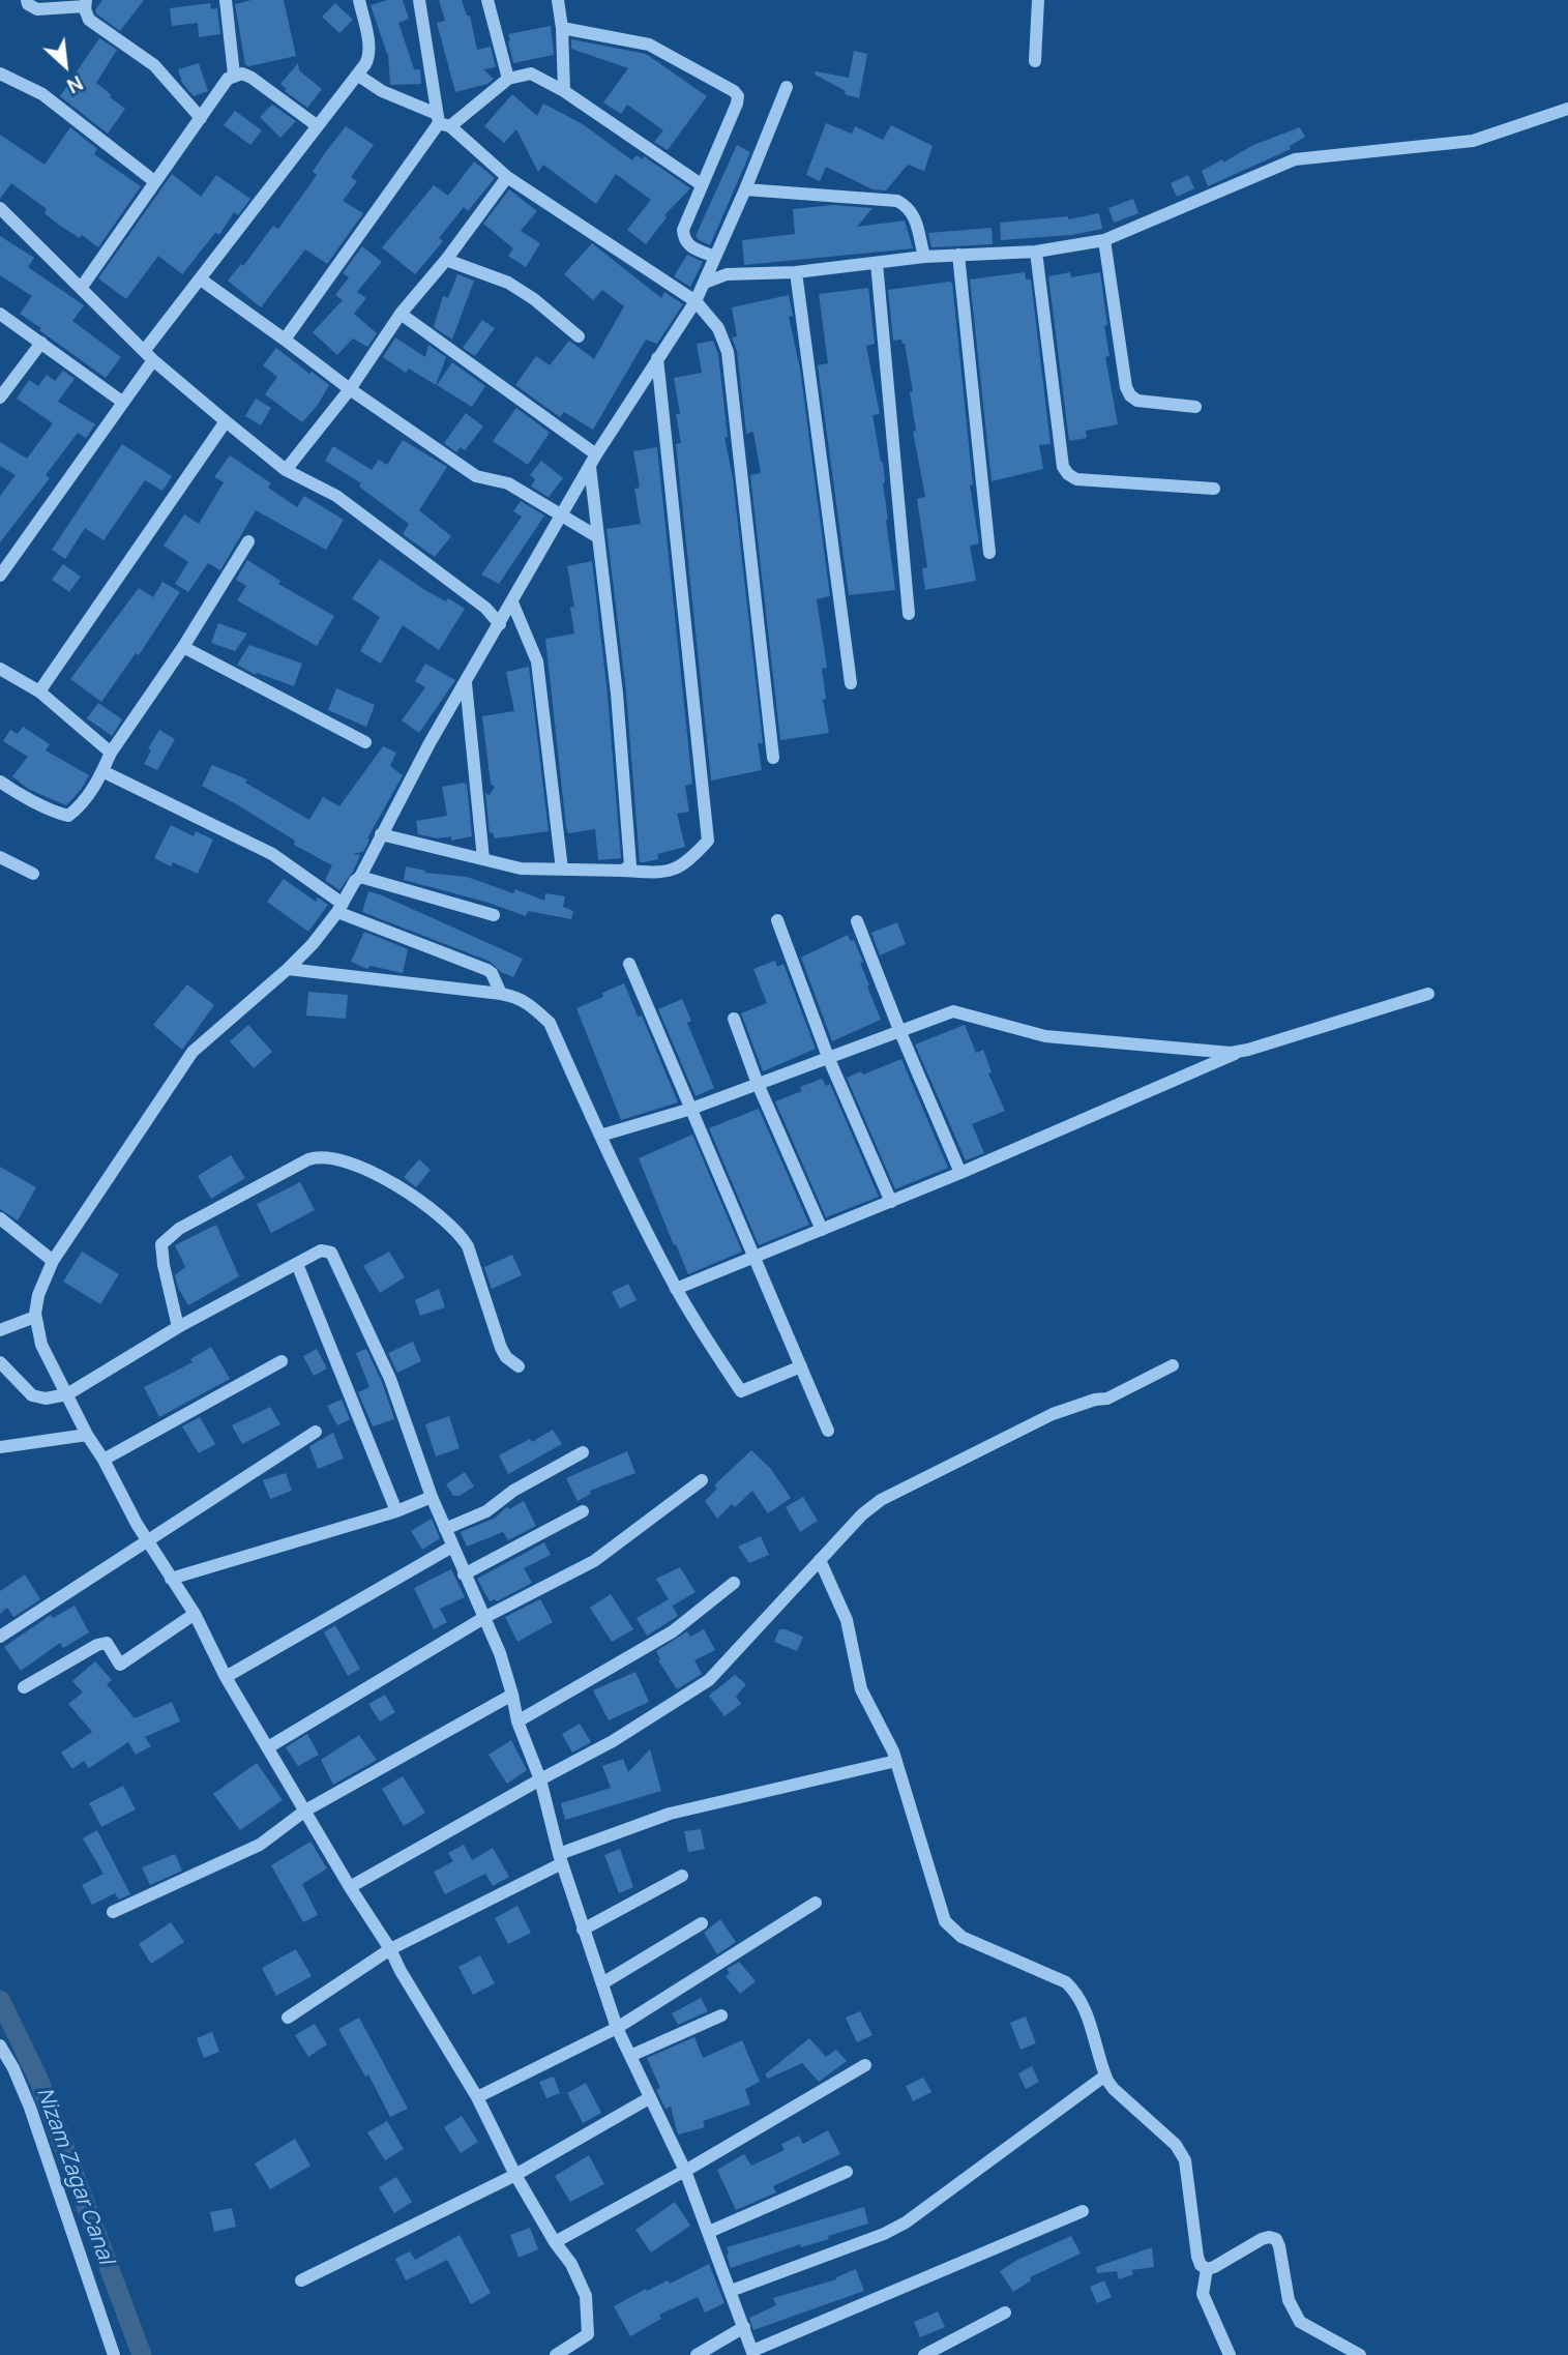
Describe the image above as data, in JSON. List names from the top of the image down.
{
  "water": ["Nizam Zagar Canal"],
  "north": "bottom right"
}
